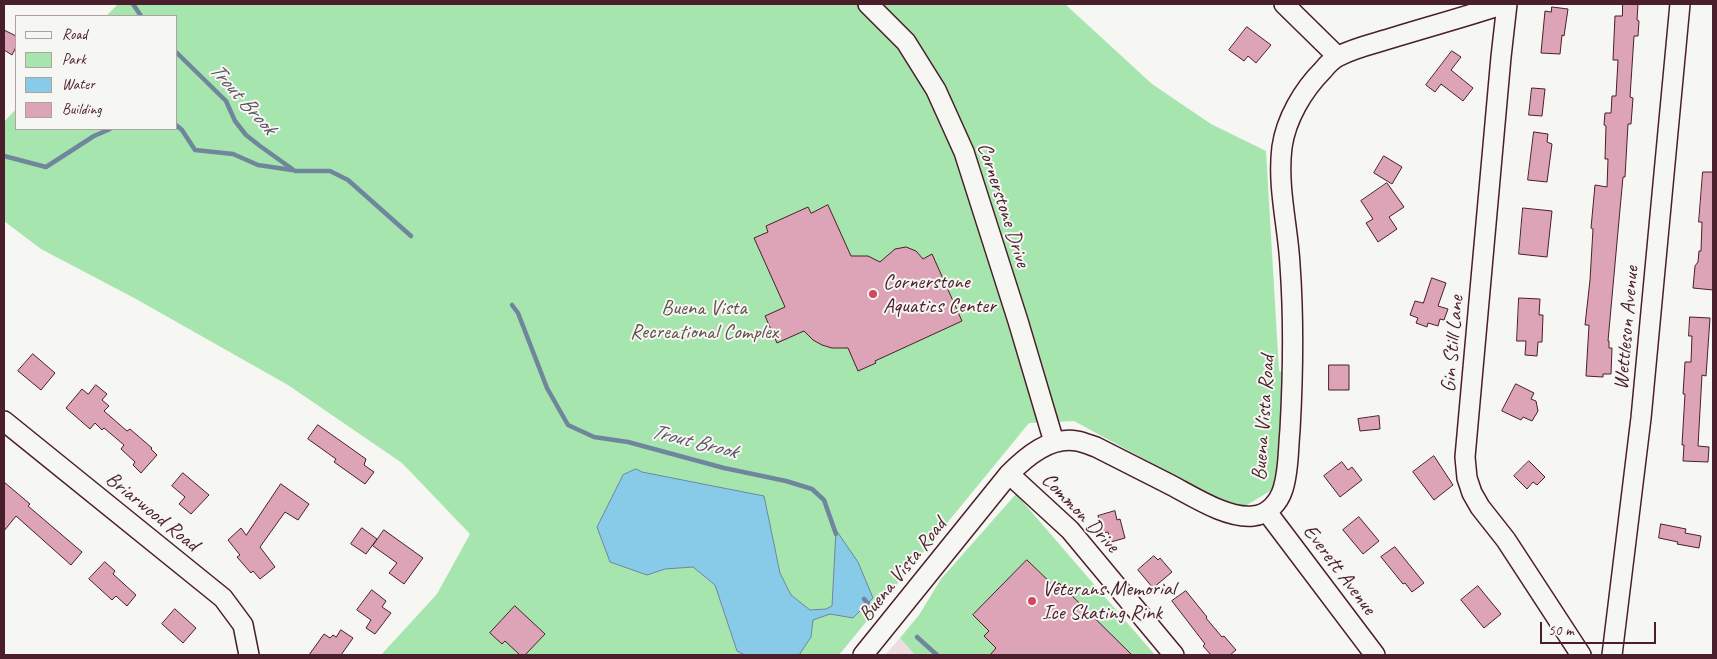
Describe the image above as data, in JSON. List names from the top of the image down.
{
  "streets": {
    "street": [
      "Cornerstone Drive",
      "Wettleson Avenue",
      "Gin Still Lane",
      "Buena Vista Road",
      "Briarwood Road",
      "Common Drive",
      "Everett Avenue"
    ]
  },
  "crossings": [
    ["Cornerstone Drive", "Buena Vista Road"],
    ["Gin Still Lane", "Buena Vista Road"],
    ["Buena Vista Road", "Common Drive"],
    ["Buena Vista Road", "Everett Avenue"]
  ],
  "water": ["Trout Brook"],
  "parks": ["Buena Vista Recreational Complex"],
  "places": ["Cornerstone Aquatics Center", "Veterans Memorial Ice Skating Rink"],
  "legend": [
    "Road",
    "Park",
    "Water",
    "Building"
  ],
  "scale_bar": "50 m"
}
